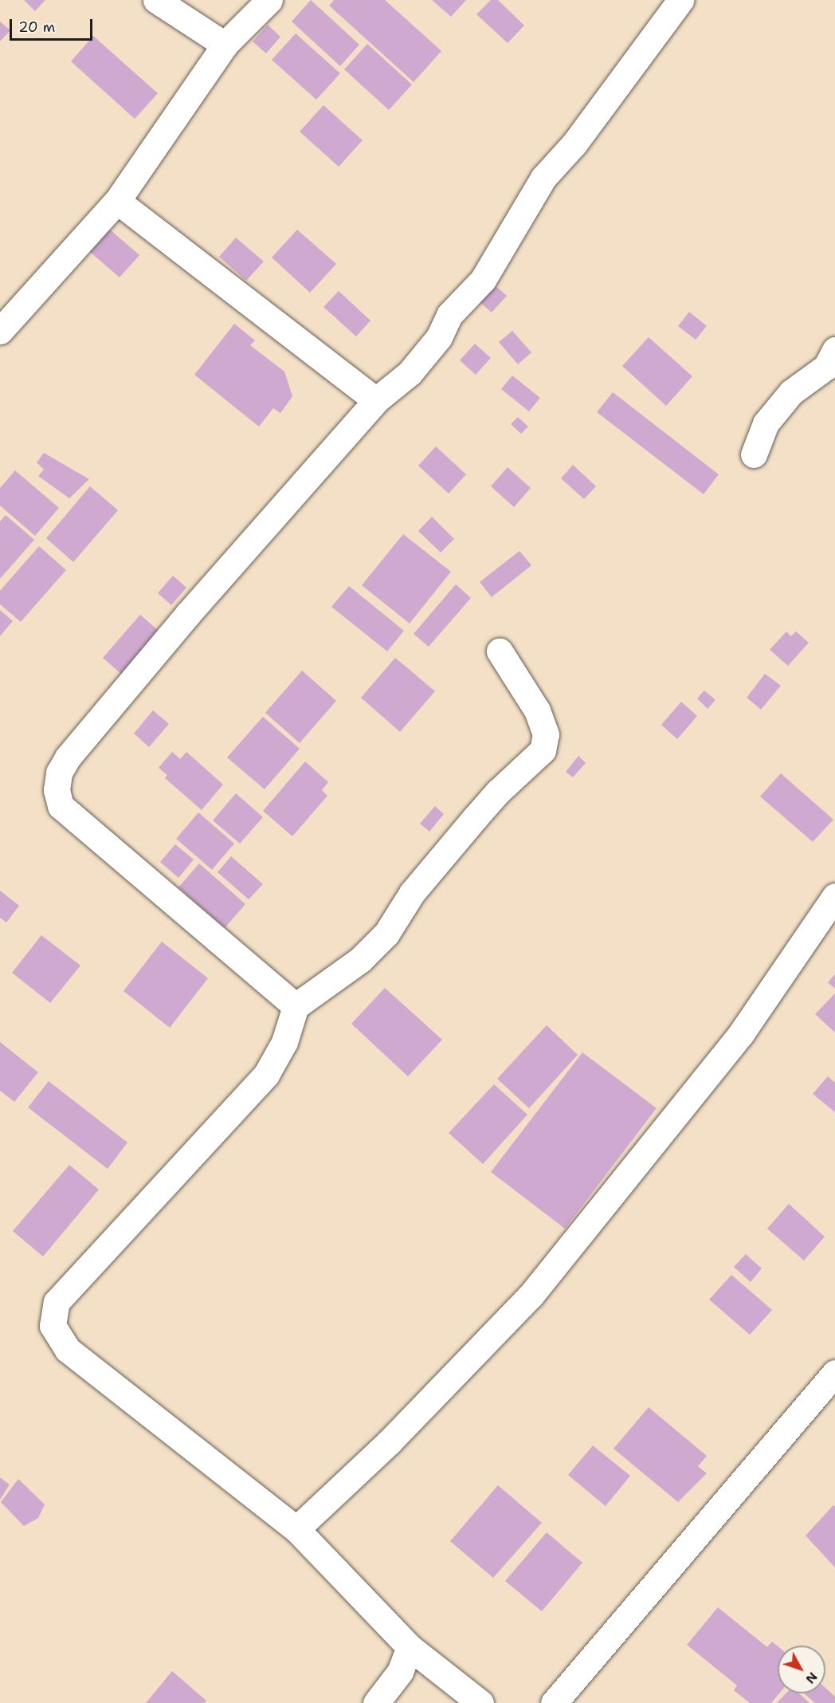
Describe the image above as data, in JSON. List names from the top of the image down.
{
  "scale_bar": "20 m",
  "north": "bottom right"
}
